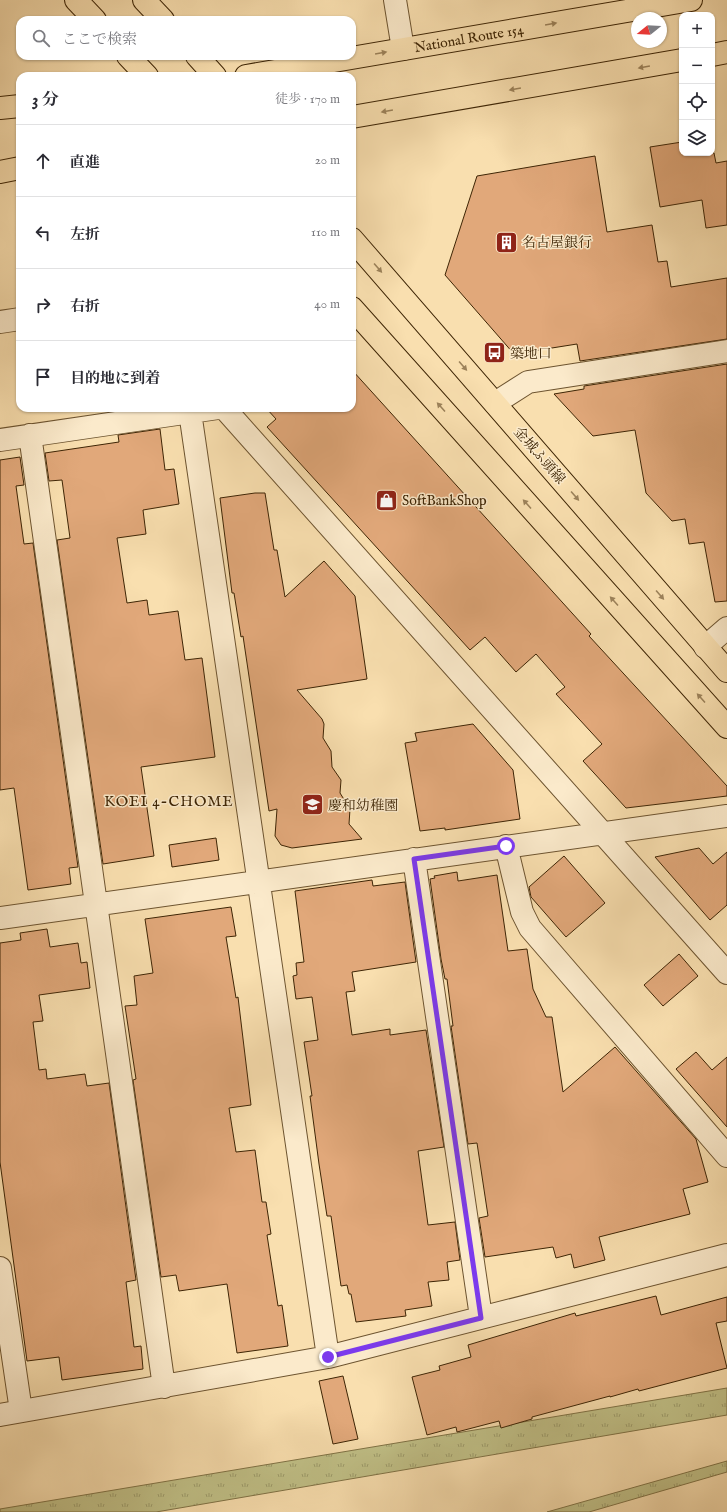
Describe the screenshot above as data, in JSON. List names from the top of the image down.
{
  "streets": {
    "main road": ["National Route 154", "金城ふ頭線"]
  },
  "districts": ["KOEI 4-CHOME"],
  "places": {
    "building": ["名古屋銀行"],
    "bus stop": ["築地口"],
    "shop": ["SoftBankShop"],
    "school or university": ["慶和幼稚園"]
  },
  "north": "left",
  "page": {
    "map_buttons": ["+", "−"],
    "search": "ここで検索",
    "heading": ["3 分", "徒歩 · 170 m"],
    "list": [
      ["直進", "20 m"],
      ["左折", "110 m"],
      ["右折", "40 m"],
      "目的地に到着"
    ]
  }
}
